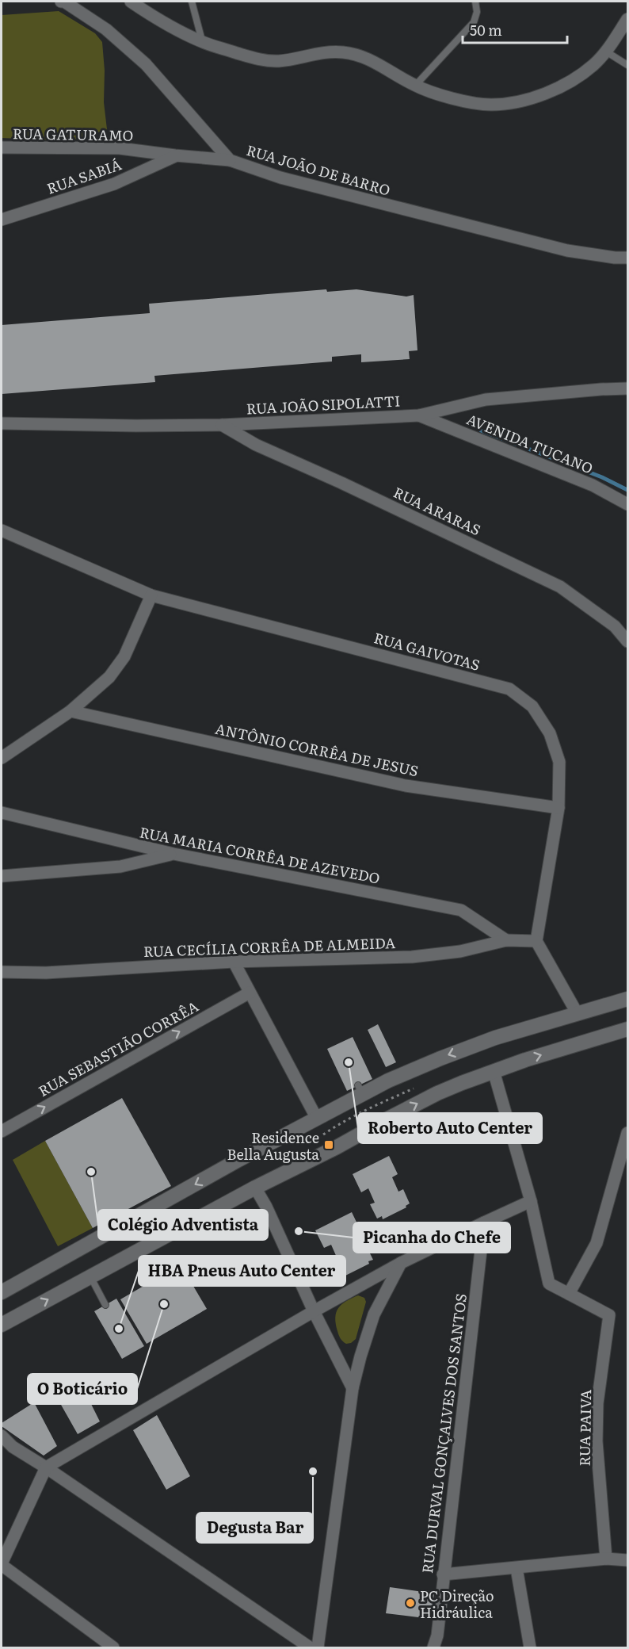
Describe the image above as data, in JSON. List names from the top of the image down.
{
  "streets": {
    "street": [
      "RUA GATURAMO",
      "RUA JOÃO DE BARRO",
      "RUA SABIÁ",
      "RUA JOÃO SIPOLATTI",
      "AVENIDA TUCANO",
      "RUA ARARAS",
      "RUA GAIVOTAS",
      "ANTÔNIO CORRÊA DE JESUS",
      "RUA MARIA CORRÊA DE AZEVEDO",
      "RUA CECÍLIA CORRÊA DE ALMEIDA",
      "RUA SEBASTIÃO CORRÊA",
      "RUA PAIVA",
      "RUA DURVAL GONÇALVES DOS SANTOS"
    ]
  },
  "crossings": [
    ["RUA GATURAMO", "RUA JOÃO DE BARRO"],
    ["RUA GATURAMO", "RUA SABIÁ"],
    ["RUA JOÃO SIPOLATTI", "AVENIDA TUCANO"],
    ["RUA JOÃO SIPOLATTI", "RUA ARARAS"],
    ["RUA GAIVOTAS", "ANTÔNIO CORRÊA DE JESUS"],
    ["RUA GAIVOTAS", "RUA CECÍLIA CORRÊA DE ALMEIDA"],
    ["RUA MARIA CORRÊA DE AZEVEDO", "RUA CECÍLIA CORRÊA DE ALMEIDA"]
  ],
  "one_way": ["RUA SEBASTIÃO CORRÊA"],
  "places": {
    "other": [
      "Roberto Auto Center",
      "Colégio Adventista",
      "Picanha do Chefe",
      "O Boticário",
      "HBA Pneus Auto Center",
      "Degusta Bar",
      "PC Direção Hidráulica"
    ],
    "transit": ["Residence Bella Augusta"]
  },
  "scale_bar": "50 m"
}
